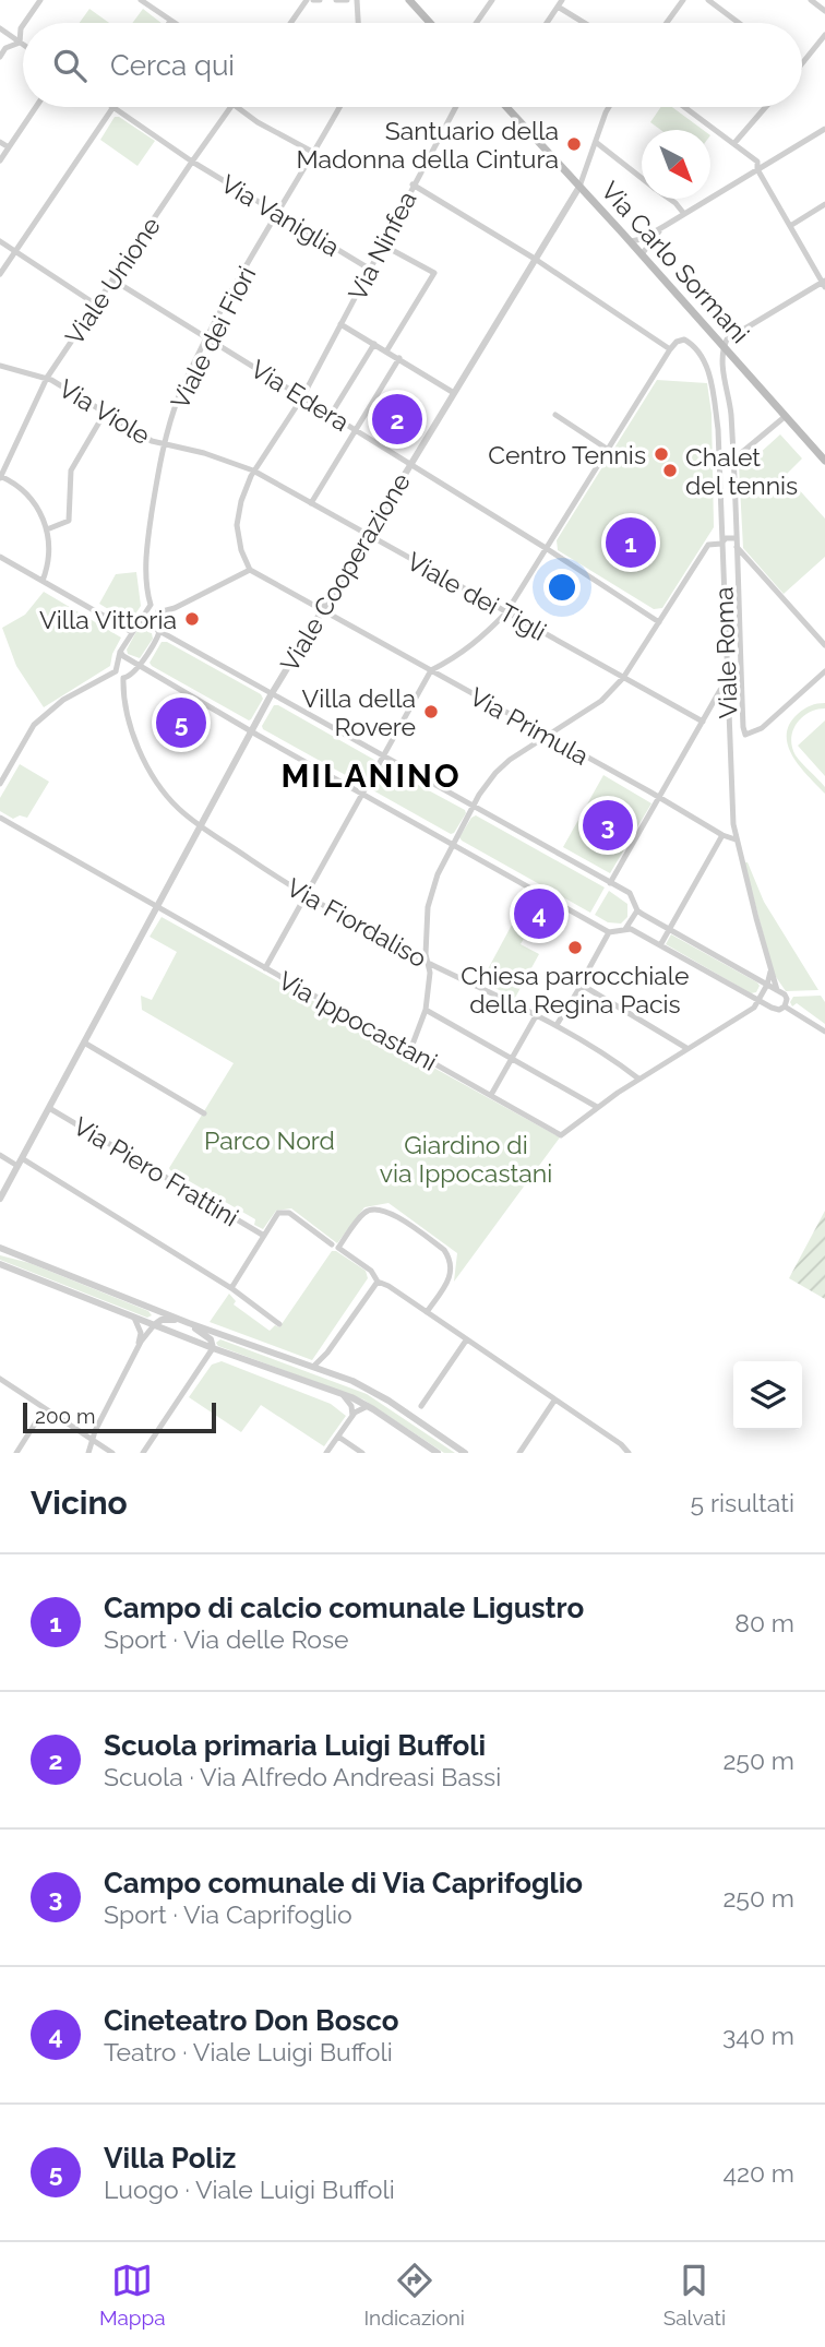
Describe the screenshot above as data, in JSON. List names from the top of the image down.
{
  "streets": {
    "main road": ["Via Carlo Sormani"],
    "street": [
      "Via Vaniglia",
      "Via Ninfea",
      "Viale Unione",
      "Viale dei Fiori",
      "Via Edera",
      "Via Viole",
      "Viale Cooperazione",
      "Viale dei Tigli",
      "Viale Roma",
      "Via Primula",
      "Via Fiordaliso",
      "Via Ippocastani",
      "Via Piero Frattini"
    ]
  },
  "crossings": [
    ["Via Vaniglia", "Via Ninfea"],
    ["Via Vaniglia", "Viale Unione"],
    ["Via Vaniglia", "Viale dei Fiori"],
    ["Via Ninfea", "Via Edera"],
    ["Via Ninfea", "Viale dei Tigli"],
    ["Via Ninfea", "Via Primula"],
    ["Via Carlo Sormani", "Viale Cooperazione"],
    ["Via Carlo Sormani", "Viale Roma"],
    ["Viale Unione", "Via Edera"],
    ["Viale Unione", "Via Viole"],
    ["Viale dei Fiori", "Via Edera"],
    ["Viale dei Fiori", "Via Viole"],
    ["Viale dei Fiori", "Viale dei Tigli"],
    ["Via Edera", "Viale Cooperazione"],
    ["Via Viole", "Viale dei Tigli"],
    ["Viale Cooperazione", "Viale dei Tigli"],
    ["Viale Cooperazione", "Via Primula"],
    ["Viale Cooperazione", "Via Fiordaliso"],
    ["Viale Cooperazione", "Via Ippocastani"],
    ["Viale Cooperazione", "Via Piero Frattini"],
    ["Viale Roma", "Via Primula"]
  ],
  "districts": ["MILANINO"],
  "parks": ["Parco Nord", "Giardino di via Ippocastani"],
  "places": [
    "Santuario della Madonna della Cintura",
    "Centro Tennis",
    "Chalet del tennis",
    "Villa Vittoria",
    "Villa della Rovere",
    "Chiesa parrocchiale della Regina Pacis"
  ],
  "scale_bar": "200 m",
  "north": "bottom right",
  "page": {
    "search": "Cerca qui",
    "pins": [
      "2",
      "1",
      "5",
      "3",
      "4"
    ],
    "scale": "200 m",
    "heading": ["Vicino", "5 risultati"],
    "list": [
      {
        "mark": "1",
        "name": "Campo di calcio comunale Ligustro",
        "note": "Sport · Via delle Rose",
        "value": "80 m"
      },
      {
        "mark": "2",
        "name": "Scuola primaria Luigi Buffoli",
        "note": "Scuola · Via Alfredo Andreasi Bassi",
        "value": "250 m"
      },
      {
        "mark": "3",
        "name": "Campo comunale di Via Caprifoglio",
        "note": "Sport · Via Caprifoglio",
        "value": "250 m"
      },
      {
        "mark": "4",
        "name": "Cineteatro Don Bosco",
        "note": "Teatro · Viale Luigi Buffoli",
        "value": "340 m"
      },
      {
        "mark": "5",
        "name": "Villa Poliz",
        "note": "Luogo · Viale Luigi Buffoli",
        "value": "420 m"
      }
    ],
    "nav": ["Mappa", "Indicazioni", "Salvati"]
  }
}
